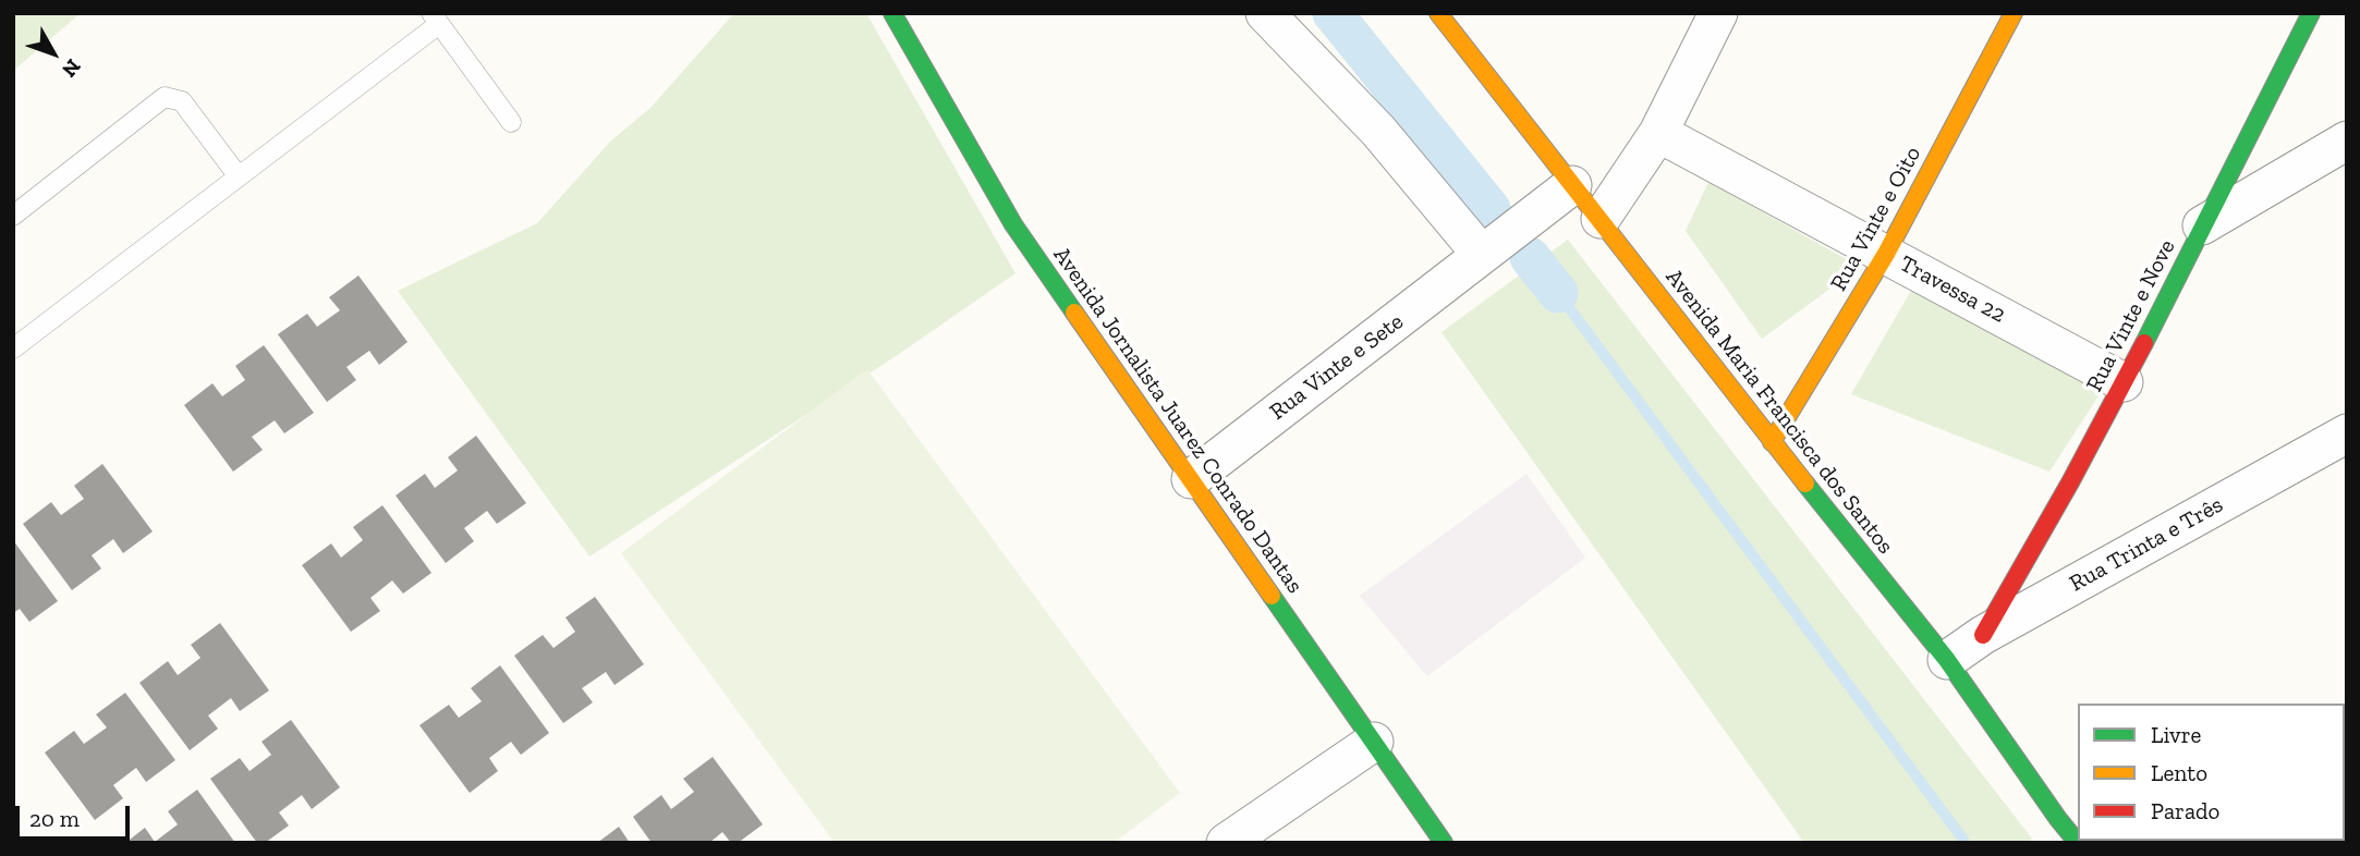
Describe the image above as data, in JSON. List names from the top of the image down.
{
  "streets": {
    "street": [
      "Rua Vinte e Oito",
      "Travessa 22",
      "Rua Vinte e Nove",
      "Rua Vinte e Sete",
      "Avenida Maria Francisca dos Santos",
      "Avenida Jornalista Juarez Conrado Dantas",
      "Rua Trinta e Três"
    ]
  },
  "crossings": [
    ["Rua Vinte e Oito", "Travessa 22"],
    ["Rua Vinte e Oito", "Avenida Maria Francisca dos Santos"],
    ["Travessa 22", "Rua Vinte e Nove"],
    ["Rua Vinte e Nove", "Rua Trinta e Três"],
    ["Rua Vinte e Sete", "Avenida Maria Francisca dos Santos"],
    ["Rua Vinte e Sete", "Avenida Jornalista Juarez Conrado Dantas"],
    ["Avenida Maria Francisca dos Santos", "Rua Trinta e Três"]
  ],
  "legend": ["Livre", "Lento", "Parado"],
  "scale_bar": "20 m",
  "north": "bottom right"
}
